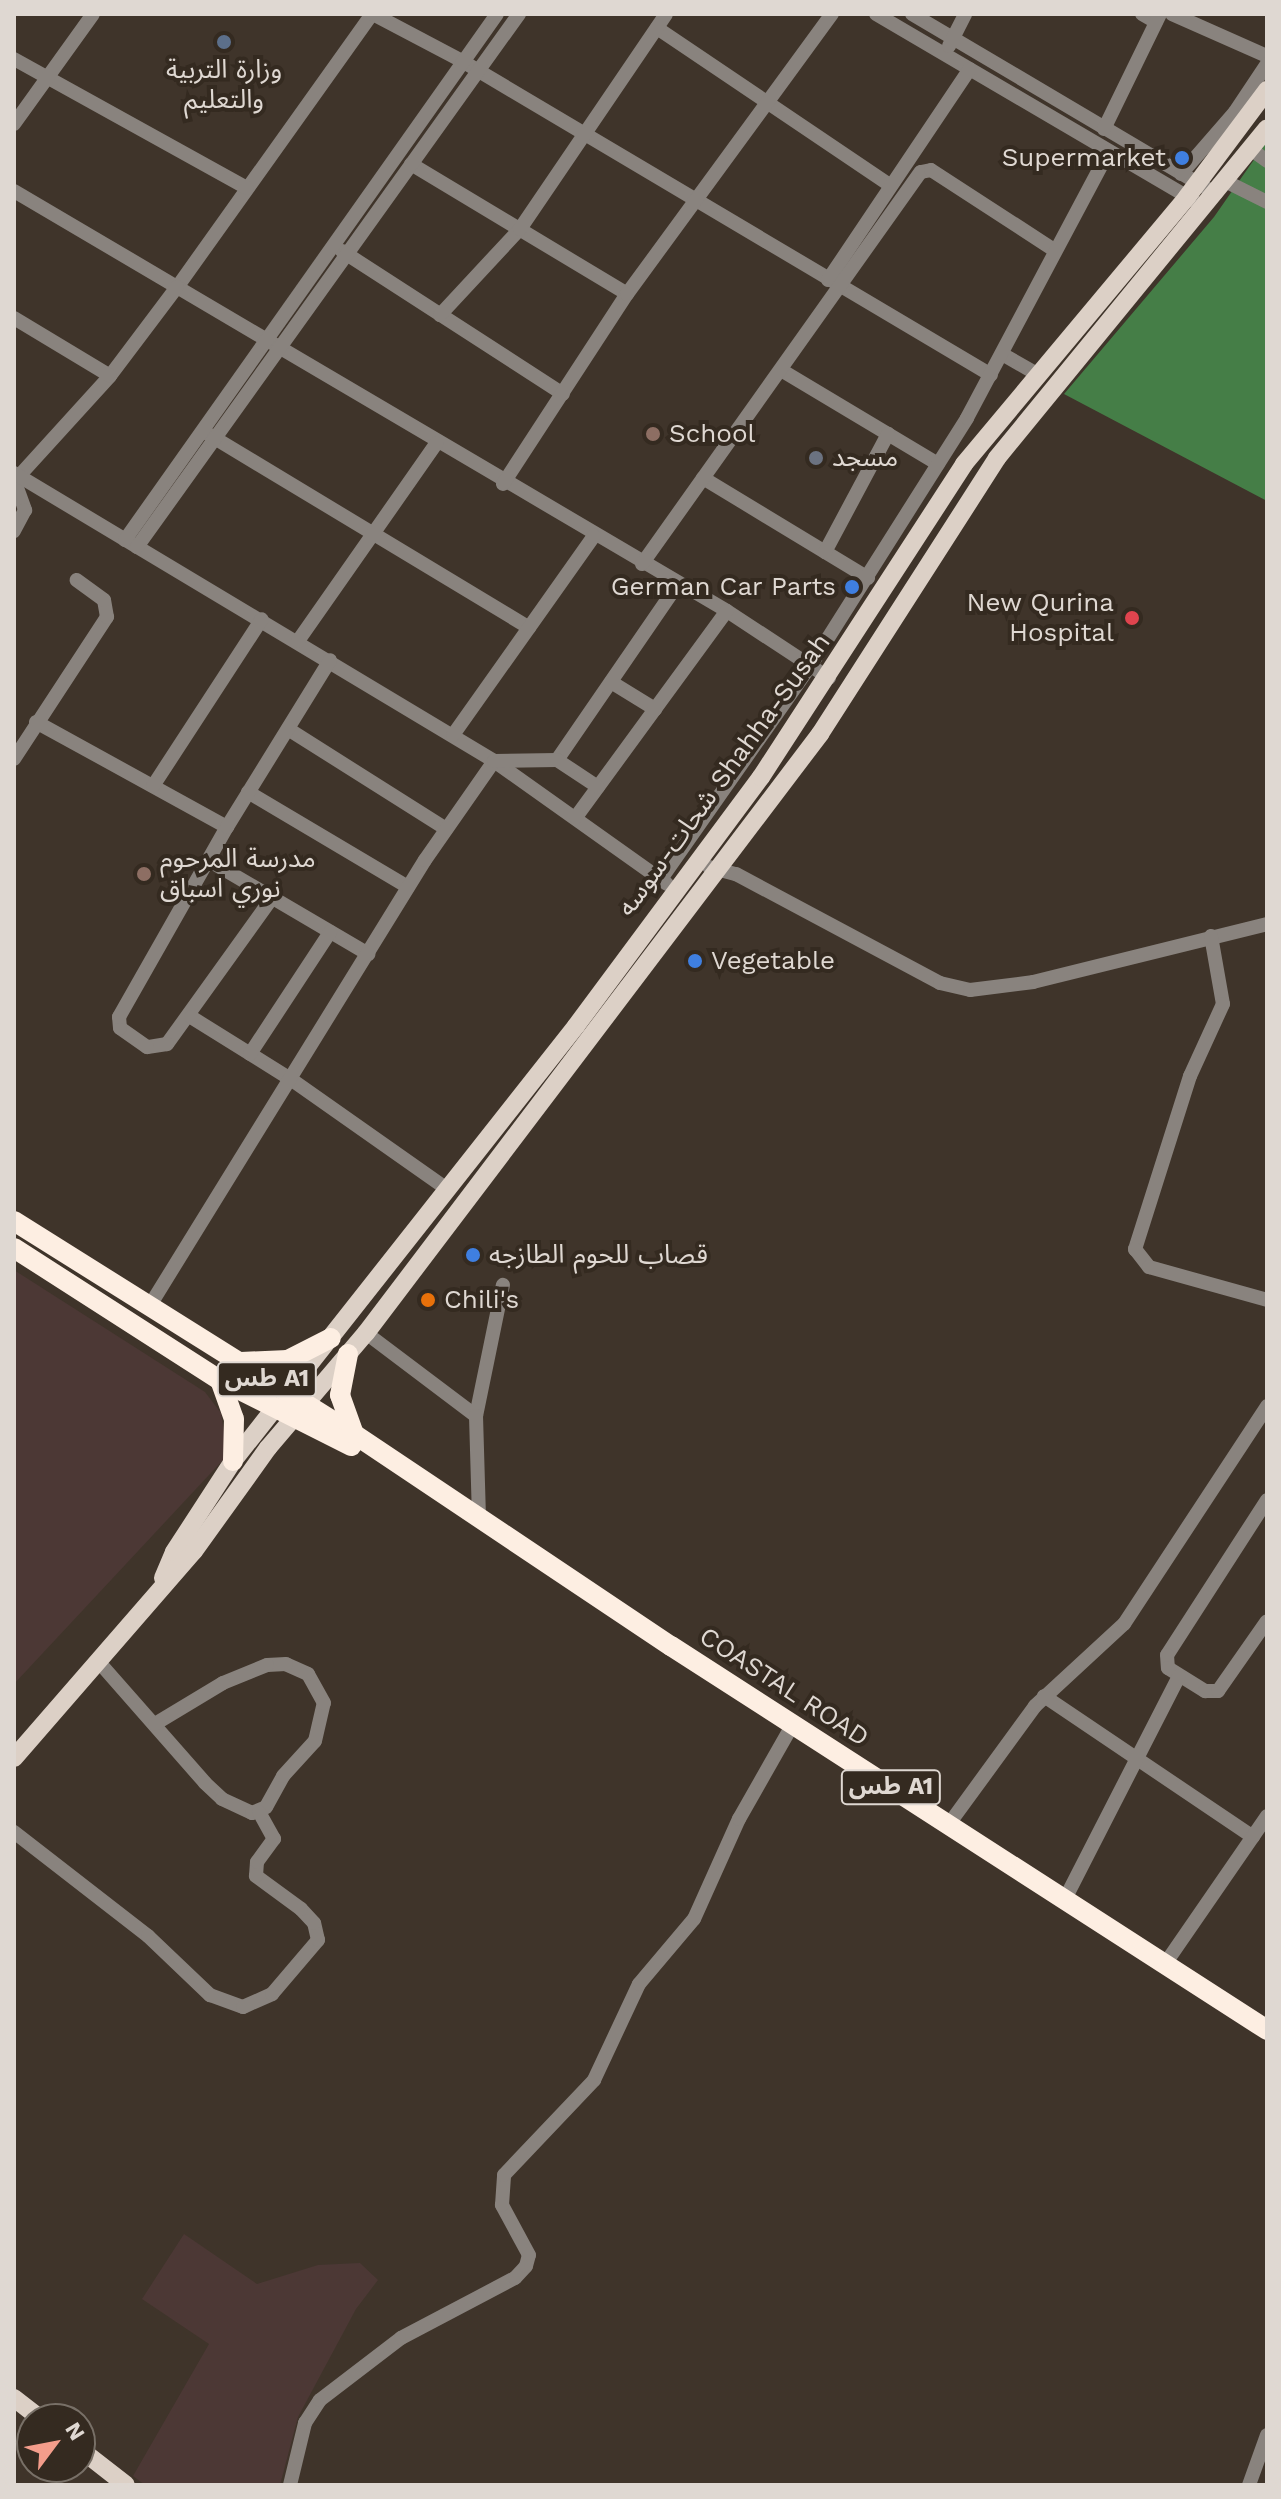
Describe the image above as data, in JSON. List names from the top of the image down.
{
  "streets": {
    "highway": ["طس A1", "COASTAL ROAD"],
    "main road": ["شحات-سوسه Shahha-Susah"]
  },
  "crossings": [
    ["شحات-سوسه Shahha-Susah", "طس A1"],
    ["طس A1", "COASTAL ROAD"]
  ],
  "places": [
    "وزارة التربية والتعليم",
    "Supermarket",
    "School",
    "مسجد",
    "German Car Parts",
    "New Qurina Hospital",
    "مدرسة المرحوم نوري اسباق",
    "Vegetable",
    "قصاب للحوم الطازجه",
    "Chili's"
  ],
  "north": "top right"
}
